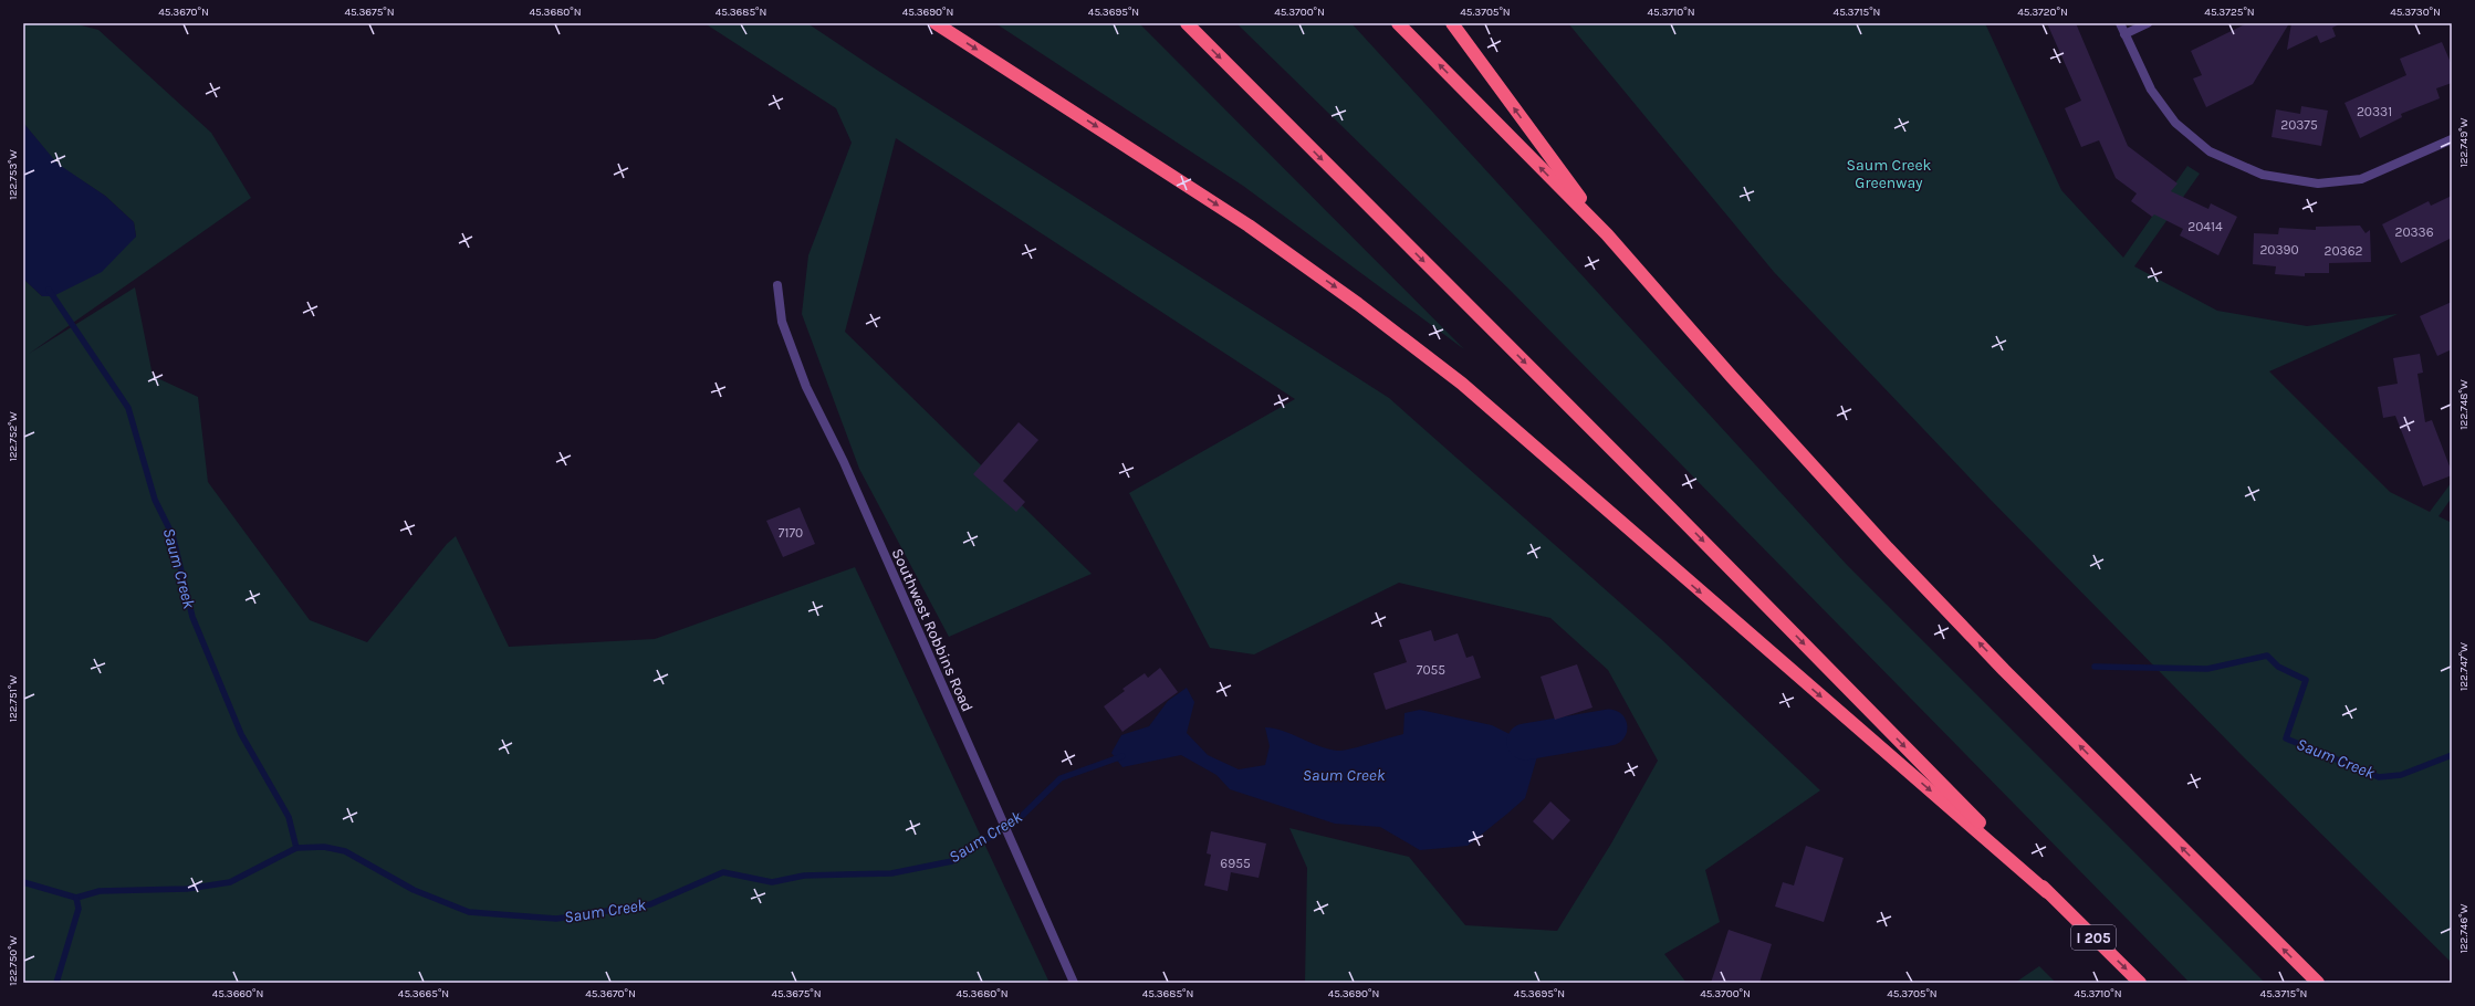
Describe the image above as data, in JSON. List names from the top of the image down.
{
  "streets": {
    "highway": ["I 205"],
    "street": ["Southwest Robbins Road"]
  },
  "water": ["Saum Creek"],
  "parks": ["Saum Creek Greenway"],
  "house_numbers": [
    "20331",
    "20375",
    "20414",
    "20336",
    "20390",
    "20362",
    "7170",
    "7055",
    "6955"
  ],
  "coordinates": [
    "45.3670°N",
    "45.3675°N",
    "45.3680°N",
    "45.3685°N",
    "45.3690°N",
    "45.3695°N",
    "45.3700°N",
    "45.3705°N",
    "45.3710°N",
    "45.3715°N",
    "45.3720°N",
    "45.3725°N",
    "45.3730°N",
    "122.749°W",
    "122.753°W",
    "122.748°W",
    "122.752°W",
    "122.747°W",
    "122.751°W",
    "122.746°W",
    "122.750°W",
    "45.3660°N",
    "45.3665°N"
  ]
}
